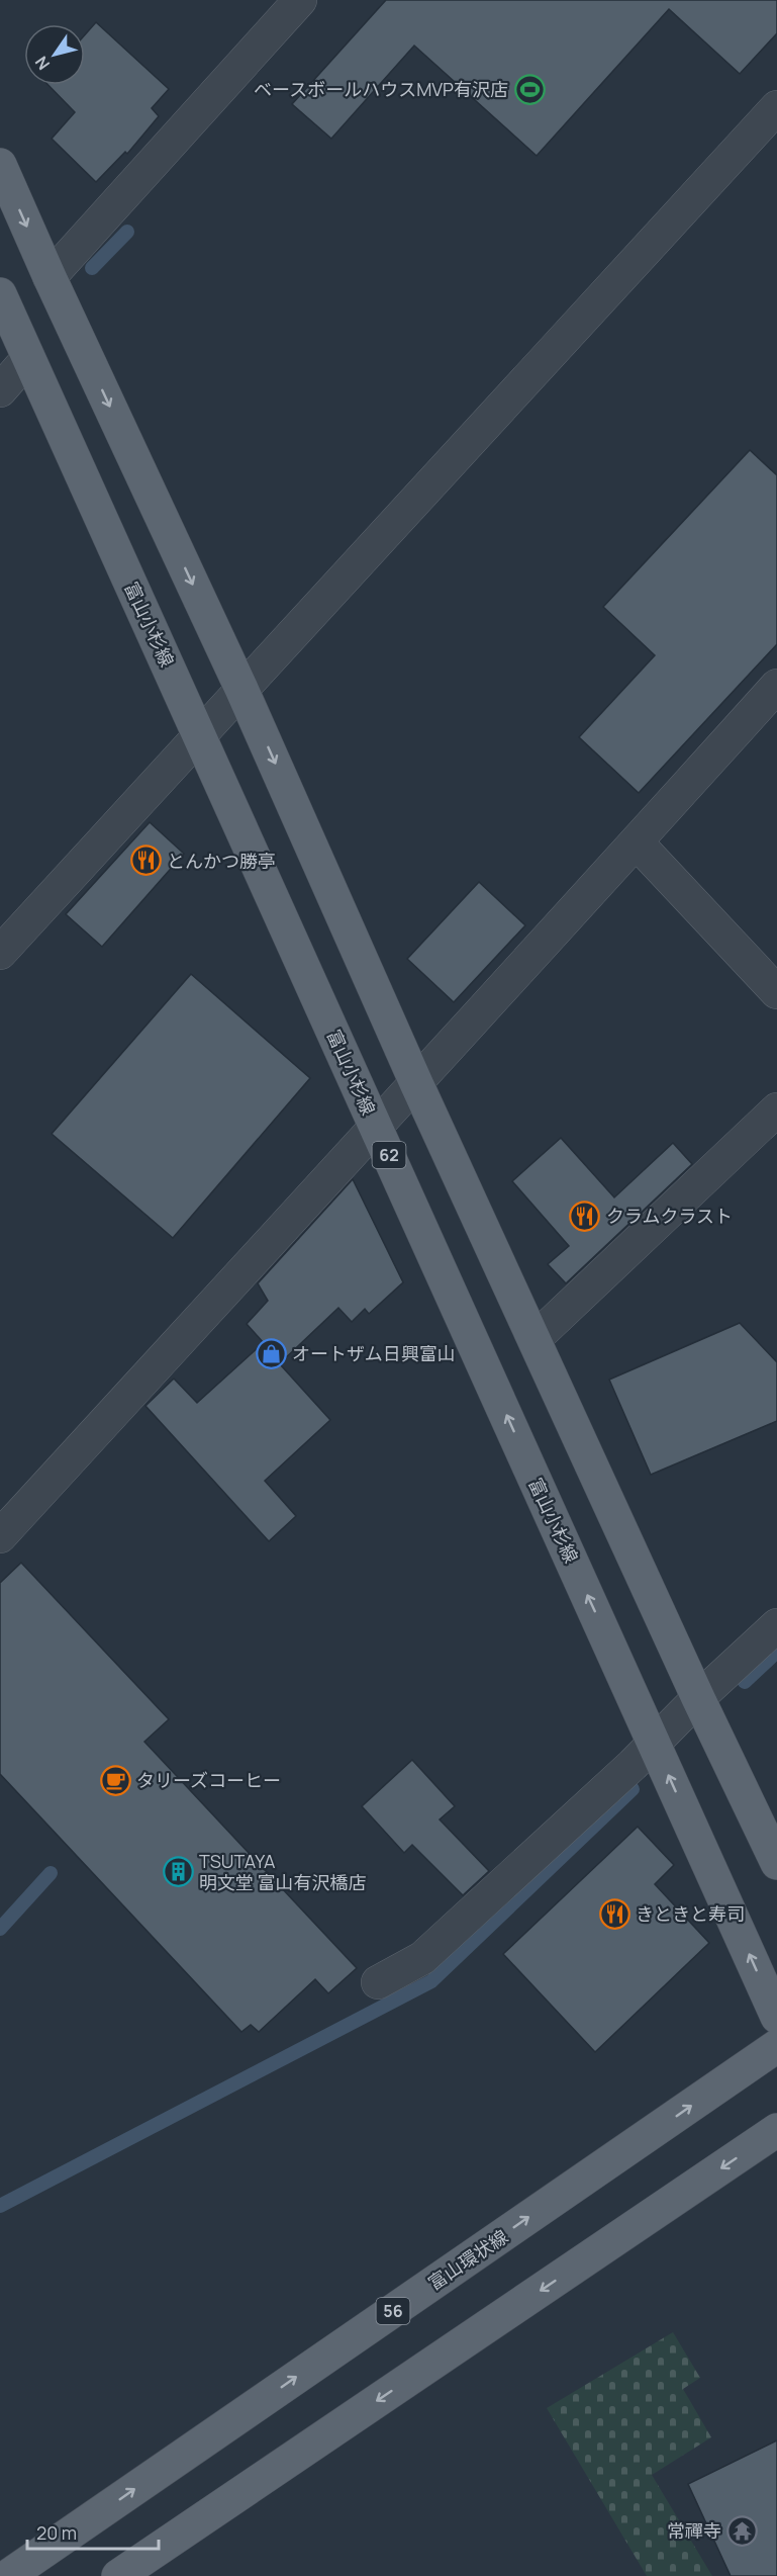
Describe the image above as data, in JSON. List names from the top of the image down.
{
  "streets": {
    "main road": [
      "富山小杉線",
      "62",
      "富山環状線",
      "56"
    ]
  },
  "places": {
    "sports": ["ベースボールハウスMVP有沢店"],
    "restaurant": ["とんかつ勝亭", "クラムクラスト", "きときと寿司"],
    "shop": ["オートザム日興富山"],
    "cafe": ["タリーズコーヒー"],
    "building": ["TSUTAYA 明文堂 富山有沢橋店"],
    "temple": ["常禪寺"]
  },
  "scale_bar": "20 m",
  "north": "bottom left"
}
